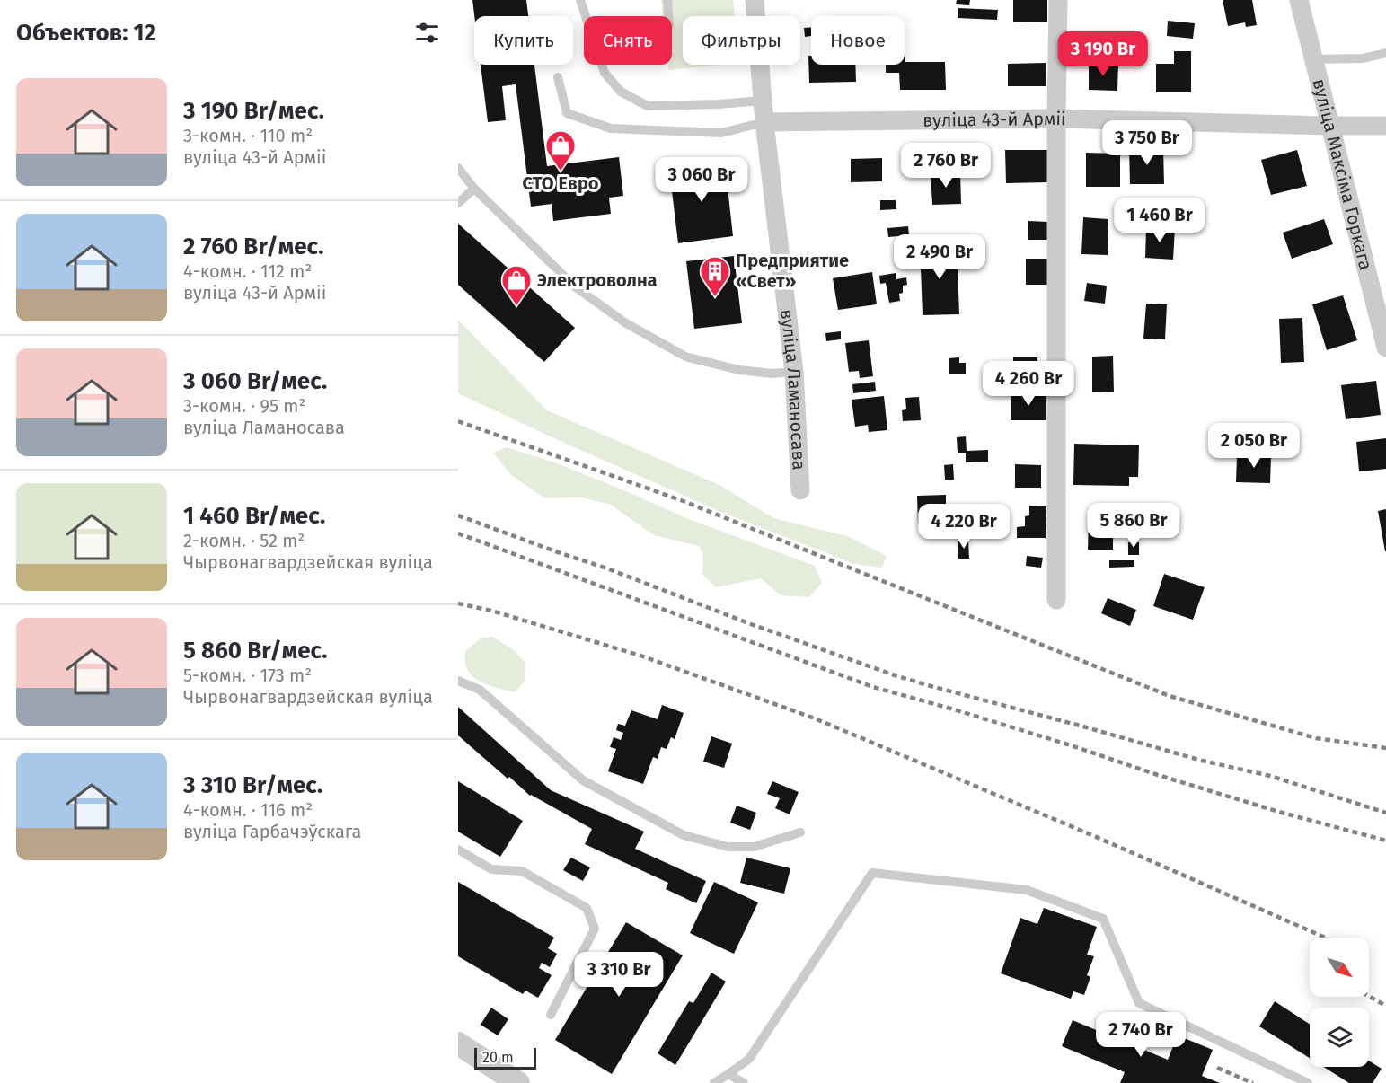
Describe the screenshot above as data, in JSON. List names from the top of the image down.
{
  "streets": {
    "street": ["вуліца 43-й Арміі", "вуліца Максіма Горкага", "вуліца Ламаносава"]
  },
  "crossings": [
    ["вуліца 43-й Арміі", "вуліца Максіма Горкага"],
    ["вуліца 43-й Арміі", "вуліца Ламаносава"]
  ],
  "places": {
    "shop": ["СТО Евро", "Электроволна"],
    "building": ["Предприятие «Свет»"]
  },
  "scale_bar": "20 m",
  "north": "bottom right",
  "page": {
    "heading": "Объектов: 12",
    "chip": [
      "Купить",
      "Снять",
      "Фильтры",
      "Новое"
    ],
    "price": [
      "3 190 Br",
      "3 750 Br",
      "2 760 Br",
      "3 060 Br",
      "1 460 Br",
      "2 490 Br",
      "4 260 Br",
      "2 050 Br",
      "5 860 Br",
      "4 220 Br",
      "3 310 Br",
      "2 740 Br"
    ],
    "list": [
      {
        "name": "3 190 Br/мес.",
        "note": "3-комн. · 110 m² · вуліца 43-й Арміі"
      },
      {
        "name": "2 760 Br/мес.",
        "note": "4-комн. · 112 m² · вуліца 43-й Арміі"
      },
      {
        "name": "3 060 Br/мес.",
        "note": "3-комн. · 95 m² · вуліца Ламаносава"
      },
      {
        "name": "1 460 Br/мес.",
        "note": "2-комн. · 52 m² · Чырвонагвардзейская вуліца"
      },
      {
        "name": "5 860 Br/мес.",
        "note": "5-комн. · 173 m² · Чырвонагвардзейская вуліца"
      },
      {
        "name": "3 310 Br/мес.",
        "note": "4-комн. · 116 m² · вуліца Гарбачэўскага"
      }
    ],
    "scale": "20 m"
  }
}
